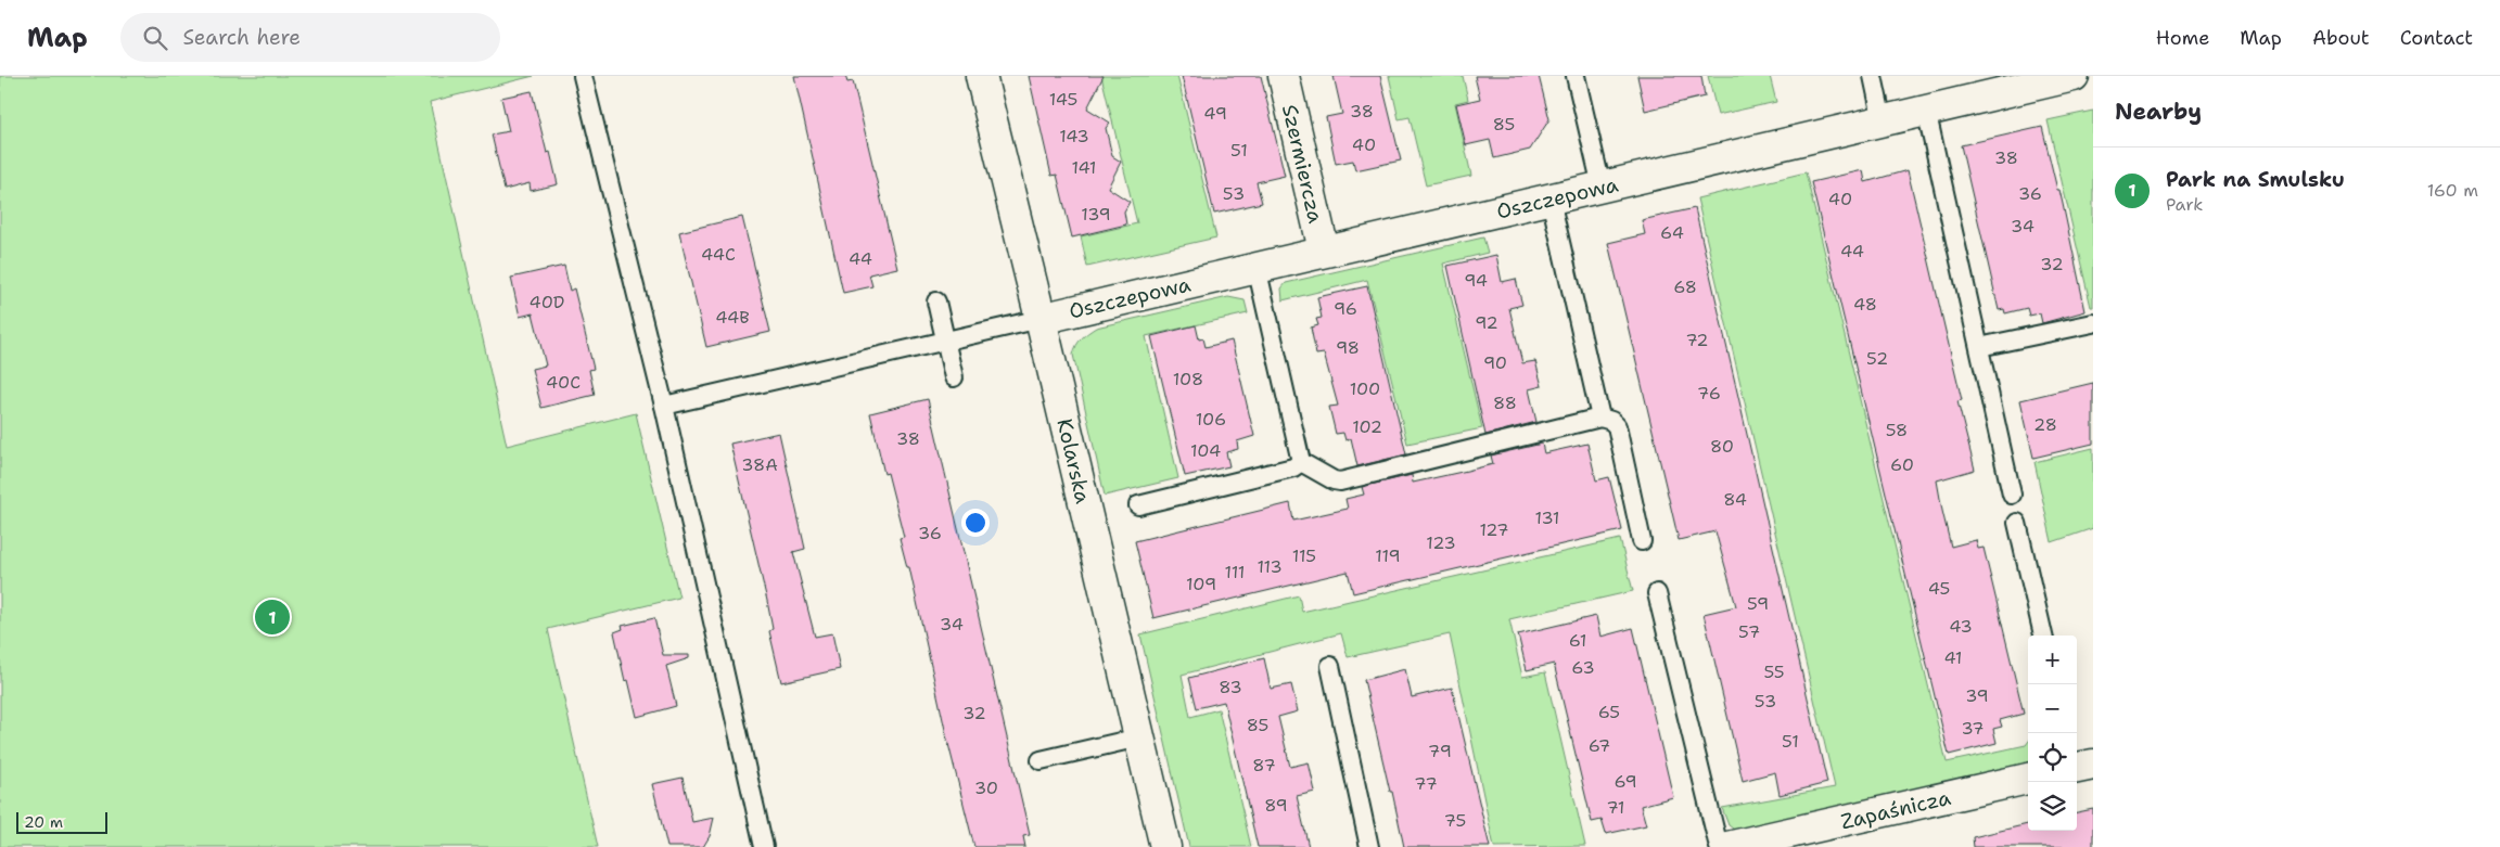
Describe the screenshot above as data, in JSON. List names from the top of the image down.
{
  "streets": {
    "street": [
      "Szermiercza",
      "Oszczepowa",
      "Kolarska",
      "Zapaśnicza"
    ]
  },
  "crossings": [
    ["Szermiercza", "Oszczepowa"],
    ["Oszczepowa", "Kolarska"]
  ],
  "house_numbers": [
    "145",
    "38",
    "49",
    "85",
    "143",
    "40",
    "51",
    "38",
    "141",
    "53",
    "36",
    "40",
    "139",
    "34",
    "64",
    "44",
    "44C",
    "44",
    "32",
    "94",
    "68",
    "40D",
    "48",
    "96",
    "44B",
    "92",
    "72",
    "98",
    "52",
    "90",
    "108",
    "40C",
    "100",
    "76",
    "88",
    "106",
    "28",
    "102",
    "58",
    "38",
    "80",
    "104",
    "38A",
    "60",
    "84",
    "131",
    "127",
    "36",
    "123",
    "115",
    "119",
    "113",
    "111",
    "109",
    "45",
    "59",
    "34",
    "43",
    "57",
    "61",
    "41",
    "63",
    "55",
    "83",
    "39",
    "53",
    "65",
    "32",
    "85",
    "37",
    "51",
    "67",
    "79",
    "87",
    "69",
    "77",
    "30",
    "89",
    "71",
    "75"
  ],
  "scale_bar": "20 m",
  "page": {
    "header": "Map",
    "search": "Search here",
    "nav": [
      "Home",
      "Map",
      "About",
      "Contact"
    ],
    "heading": "Nearby",
    "list": [
      {
        "mark": "1",
        "name": "Park na Smulsku",
        "note": "Park",
        "value": "160 m"
      }
    ],
    "pins": "1",
    "map_buttons": ["+", "−"],
    "scale": "20 m"
  }
}
